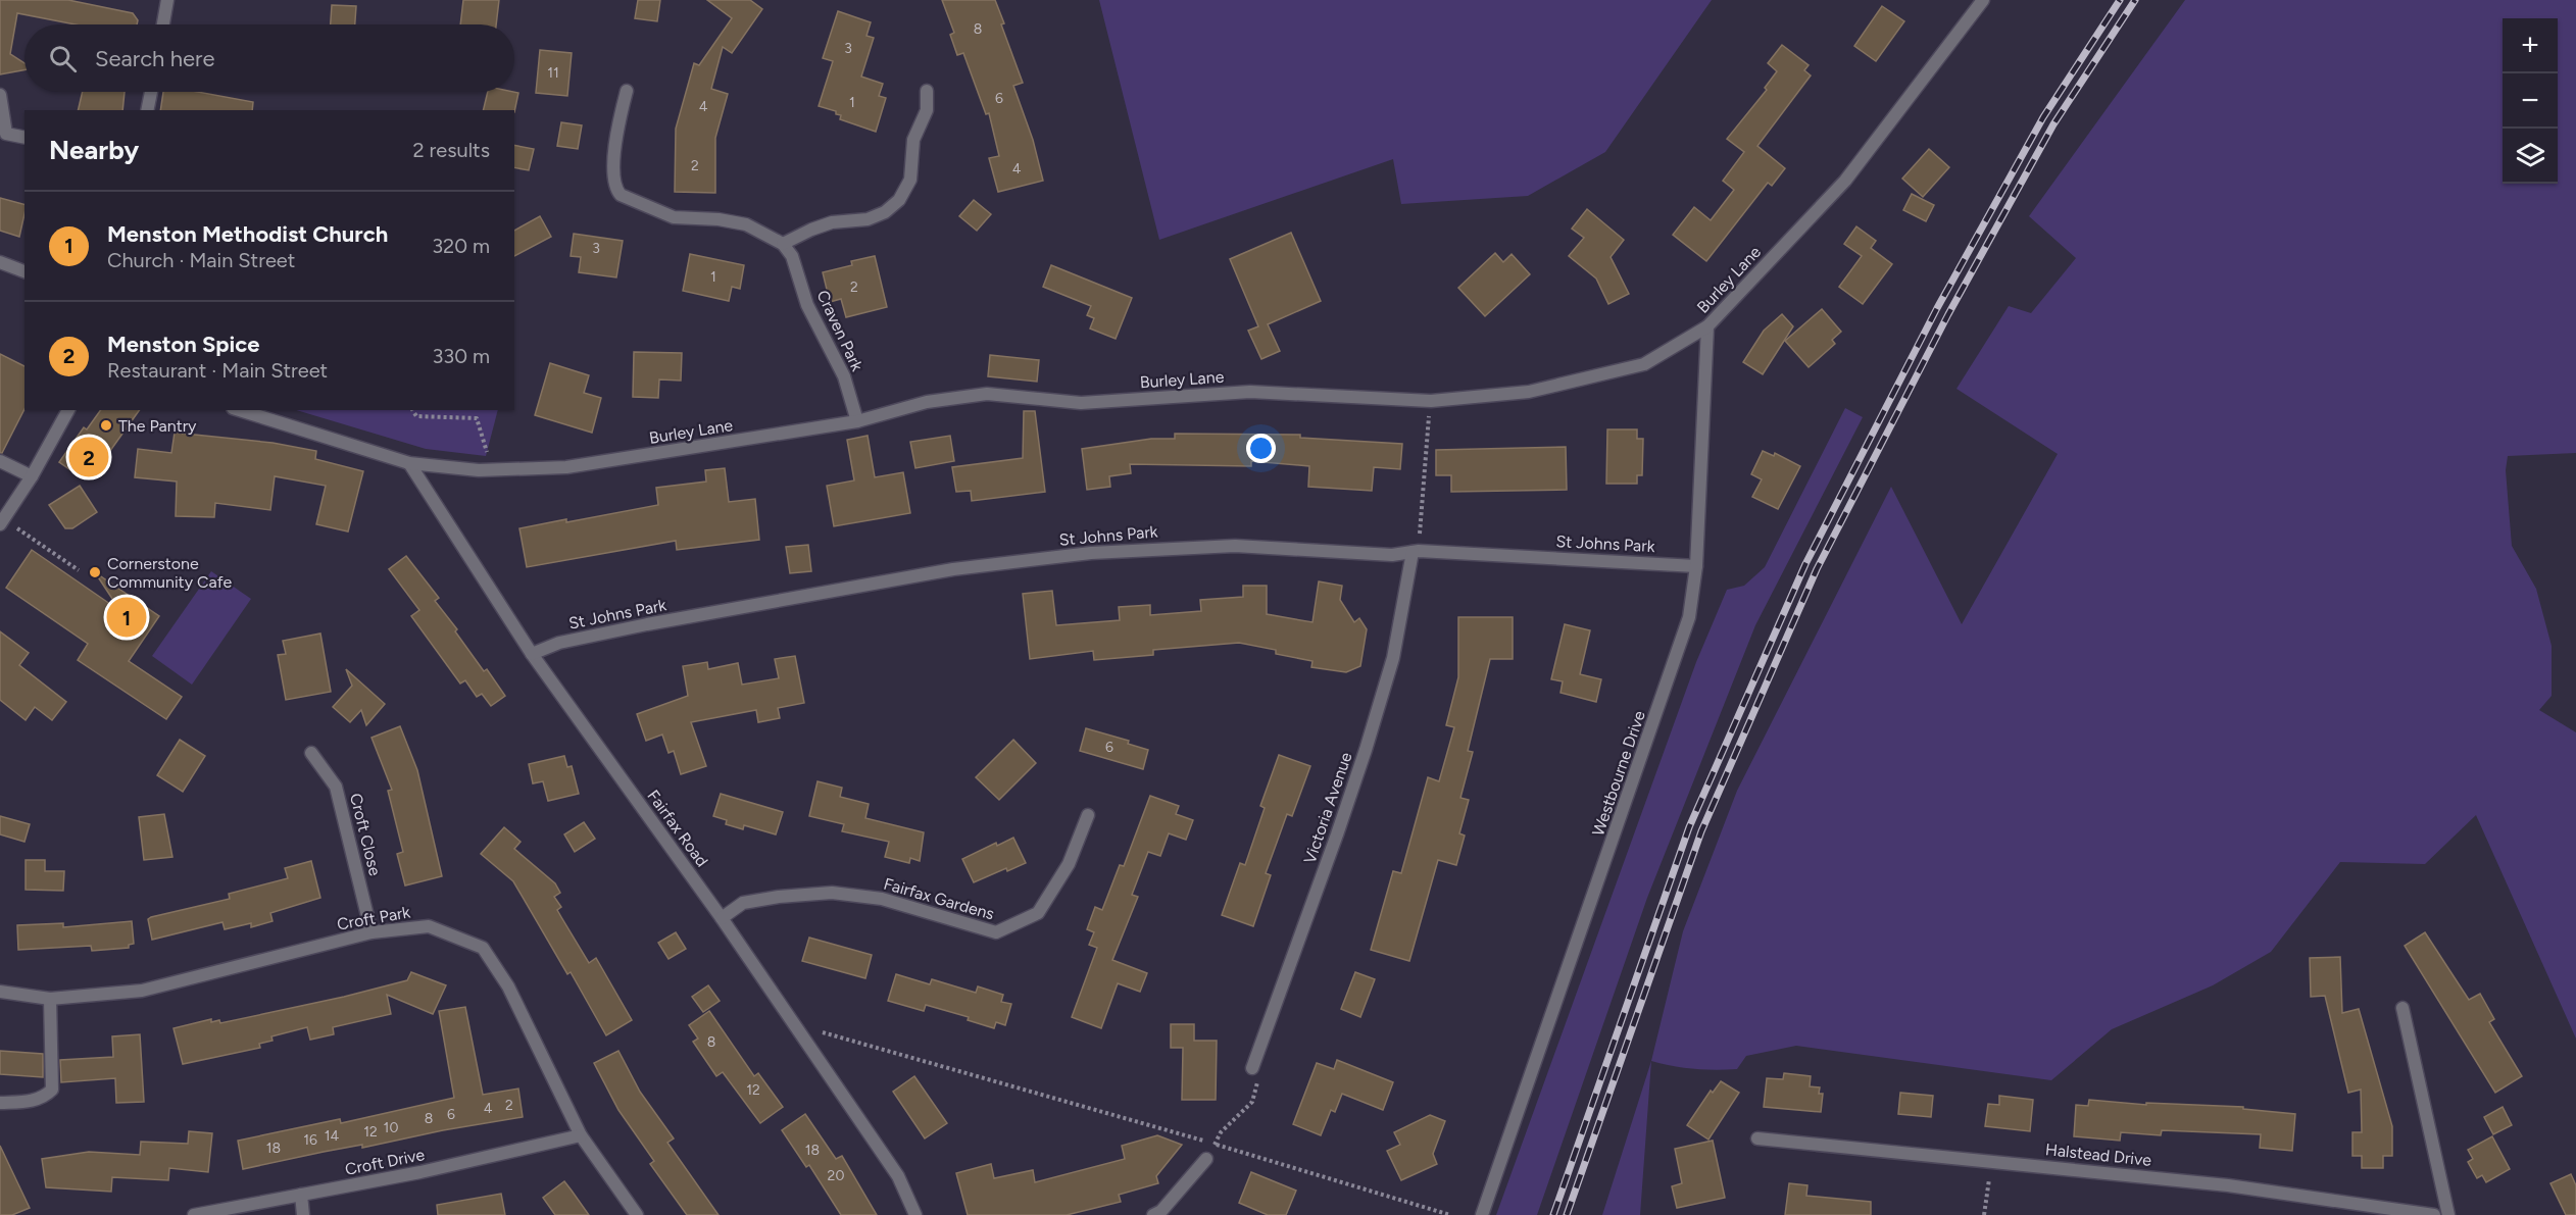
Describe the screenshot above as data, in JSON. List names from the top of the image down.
{
  "streets": {
    "street": [
      "Burley Lane",
      "Craven Park",
      "St Johns Park",
      "Westbourne Drive",
      "Victoria Avenue",
      "Fairfax Road",
      "Croft Close",
      "Fairfax Gardens",
      "Croft Park",
      "Halstead Drive",
      "Croft Drive"
    ]
  },
  "crossings": [
    ["Burley Lane", "Craven Park"],
    ["Burley Lane", "Westbourne Drive"],
    ["Burley Lane", "Fairfax Road"],
    ["St Johns Park", "Westbourne Drive"],
    ["St Johns Park", "Victoria Avenue"],
    ["St Johns Park", "Fairfax Road"],
    ["Fairfax Road", "Fairfax Gardens"],
    ["Croft Close", "Croft Park"],
    ["Croft Park", "Croft Drive"]
  ],
  "places": ["The Pantry", "Cornerstone Community Cafe"],
  "house_numbers": [
    "8",
    "3",
    "11",
    "6",
    "1",
    "4",
    "2",
    "4",
    "3",
    "1",
    "2",
    "6",
    "8",
    "12",
    "2",
    "4",
    "6",
    "8",
    "10",
    "12",
    "14",
    "16",
    "18",
    "18",
    "20"
  ],
  "page": {
    "map_buttons": ["+", "−"],
    "search": "Search here",
    "heading": ["Nearby", "2 results"],
    "list": [
      {
        "mark": "1",
        "name": "Menston Methodist Church",
        "note": "Church · Main Street",
        "value": "320 m"
      },
      {
        "mark": "2",
        "name": "Menston Spice",
        "note": "Restaurant · Main Street",
        "value": "330 m"
      }
    ],
    "pins": ["2", "1"]
  }
}
